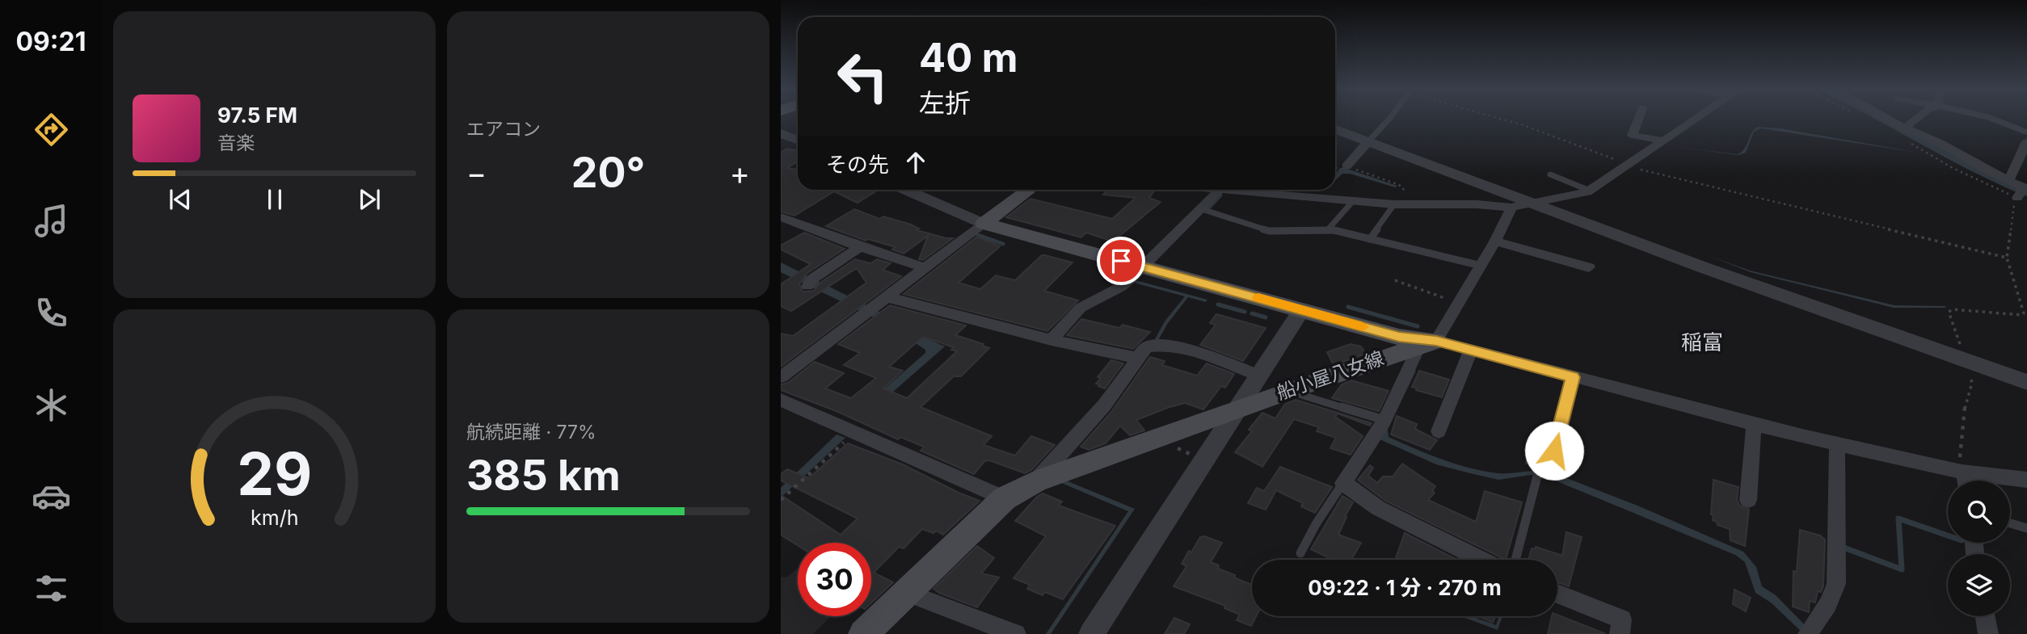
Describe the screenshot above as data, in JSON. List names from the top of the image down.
{
  "streets": {
    "main road": ["船小屋八女線"]
  },
  "districts": ["稲富"],
  "page": {
    "tabs": "09:21",
    "tile": [
      "エアコン",
      ["航続距離 · 77%", "385 km"]
    ],
    "turn": ["40 m", "左折"],
    "song": ["97.5 FM", "音楽"],
    "then": "その先",
    "heat": ["−", "20°", "+"],
    "limit": "30",
    "trip": "09:22 · 1 分 · 270 m",
    "gauge": ["29", "km/h"]
  }
}
